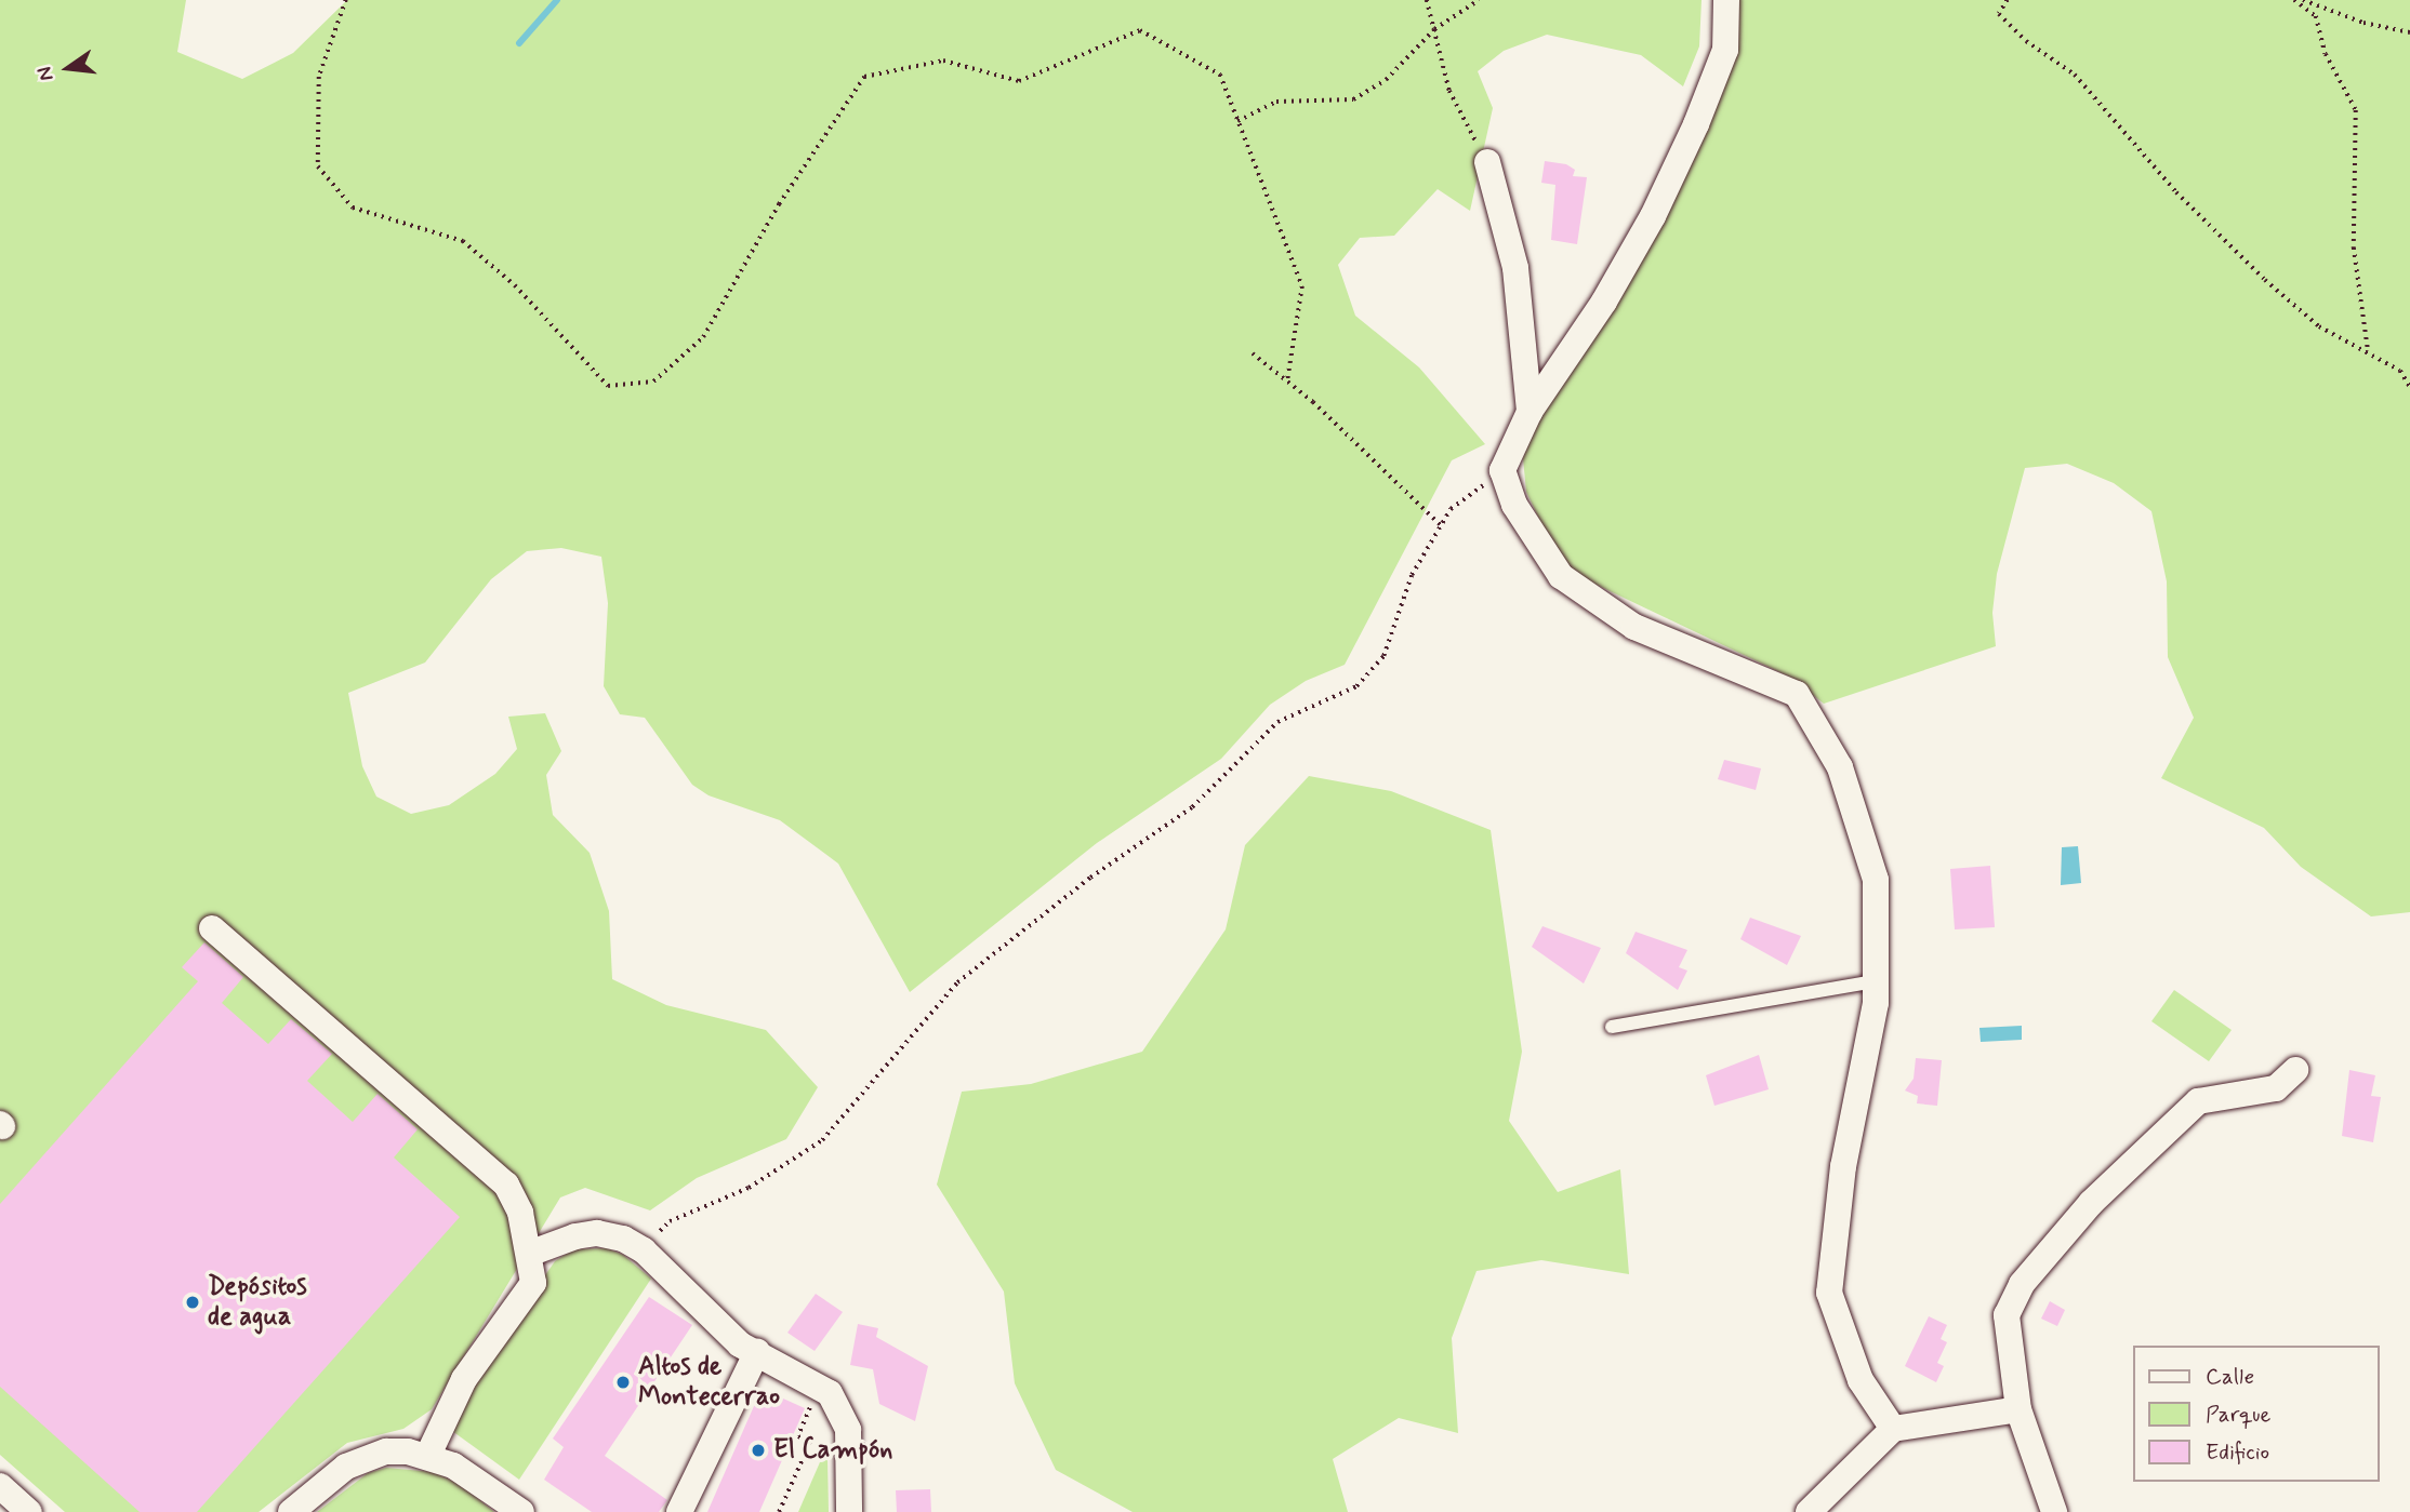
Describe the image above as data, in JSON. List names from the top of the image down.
{
  "places": ["Depósitos de agua", "Altos de Montecerrao", "El Campón"],
  "legend": ["Calle", "Parque", "Edificio"],
  "north": "left"
}
